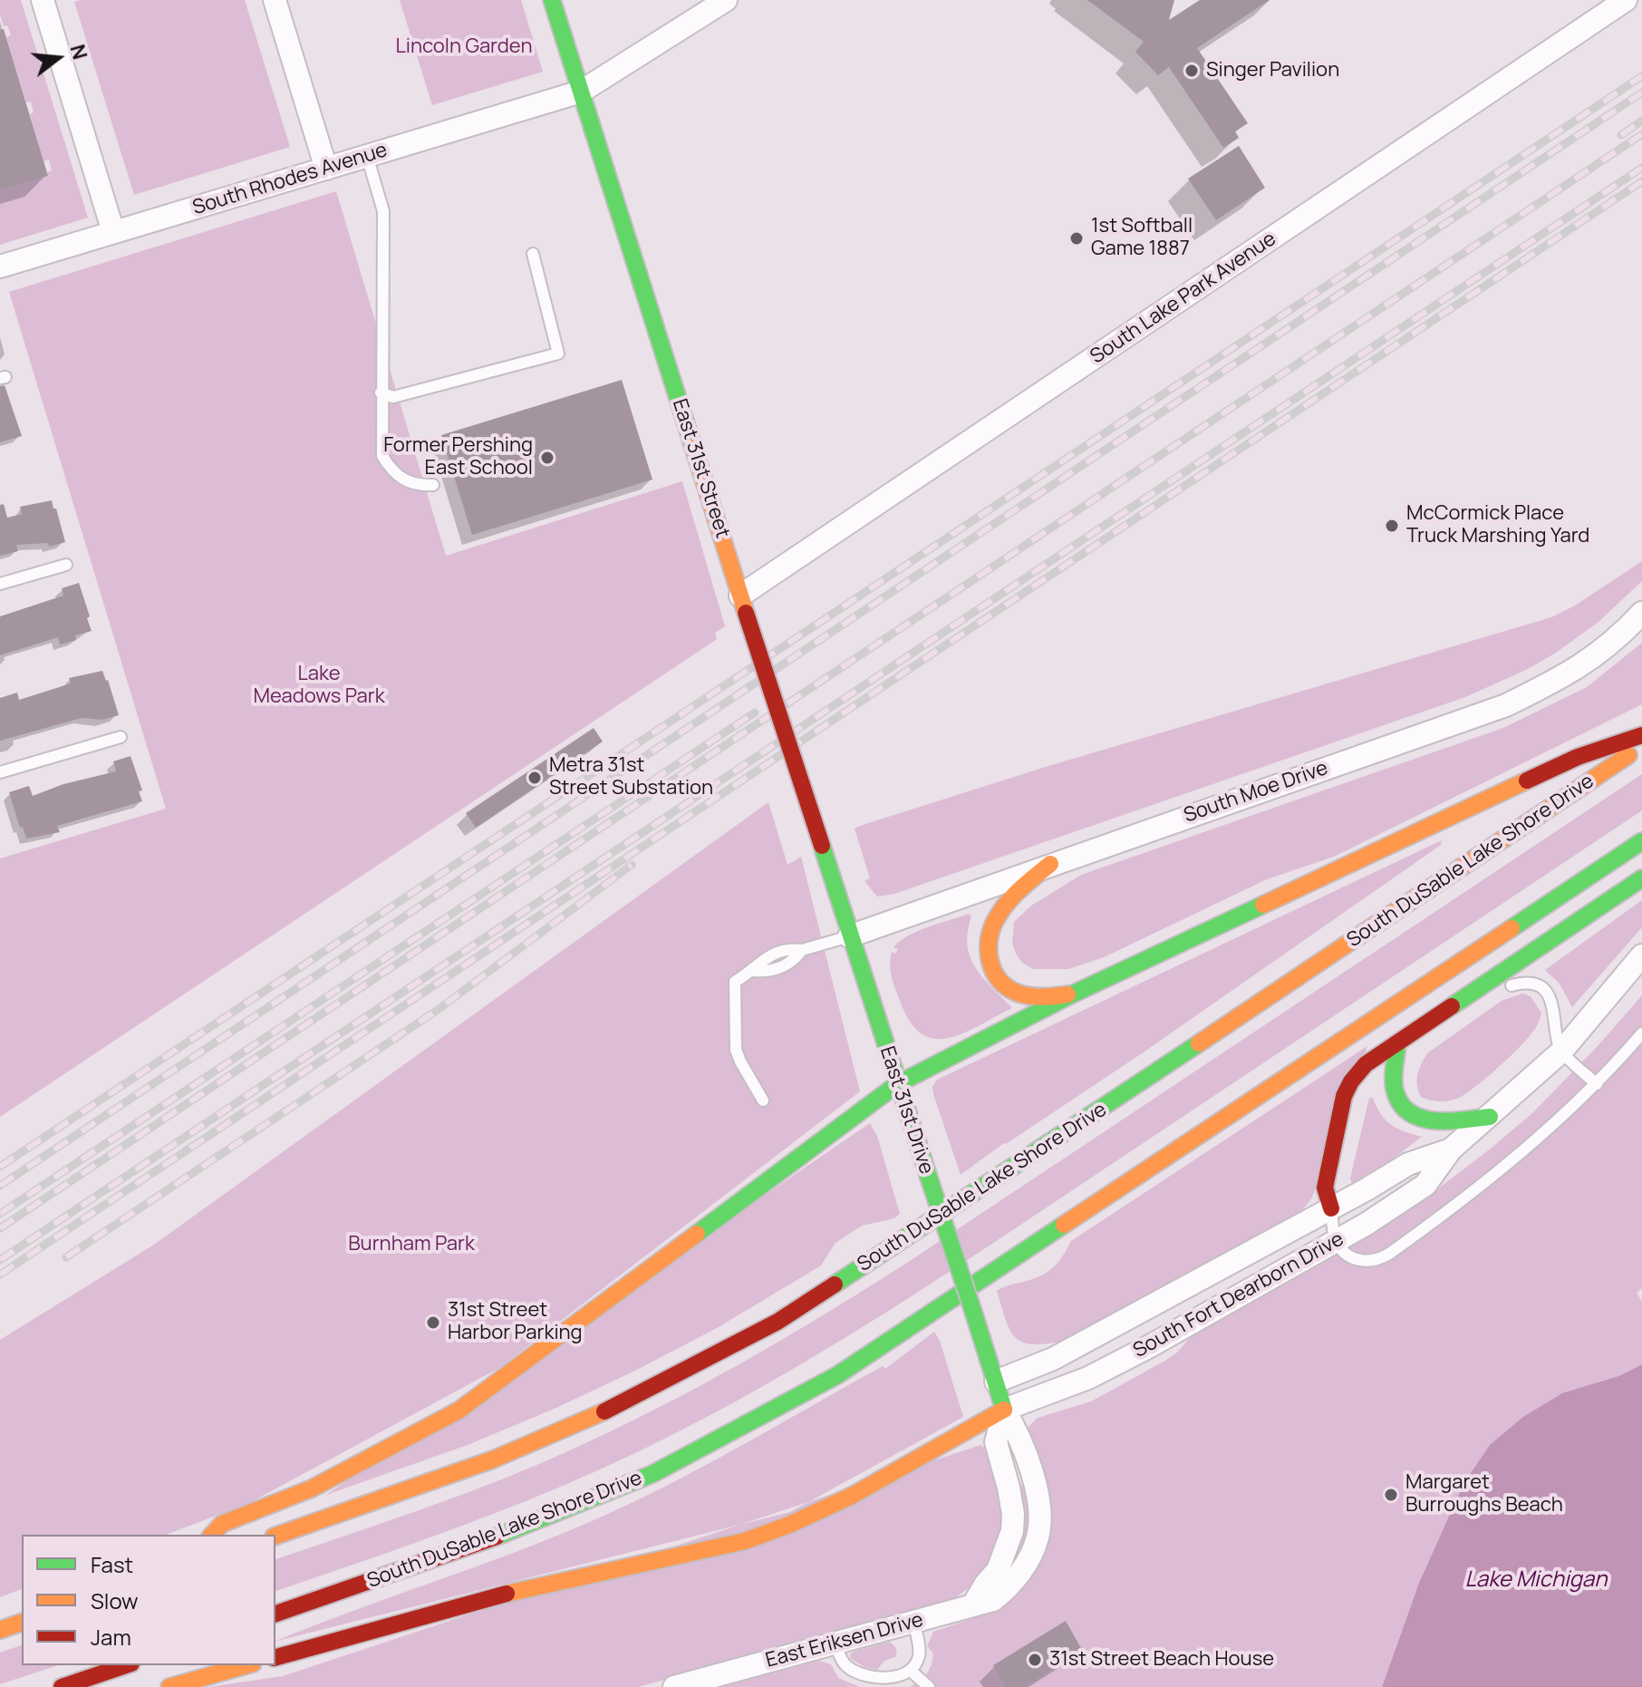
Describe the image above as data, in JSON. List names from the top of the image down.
{
  "streets": {
    "main road": ["East 31st Street", "South DuSable Lake Shore Drive", "East 31st Drive"],
    "street": [
      "South Rhodes Avenue",
      "South Lake Park Avenue",
      "South Moe Drive",
      "South Fort Dearborn Drive",
      "East Eriksen Drive"
    ]
  },
  "crossings": [
    ["South Rhodes Avenue", "East 31st Street"],
    ["South Lake Park Avenue", "East 31st Street"],
    ["East 31st Street", "South Moe Drive"],
    ["East 31st Street", "East 31st Drive"],
    ["South Moe Drive", "East 31st Drive"],
    ["East 31st Drive", "South Fort Dearborn Drive"],
    ["East 31st Drive", "East Eriksen Drive"],
    ["South Fort Dearborn Drive", "East Eriksen Drive"]
  ],
  "water": ["Lake Michigan"],
  "parks": ["Lincoln Garden", "Lake Meadows Park", "Burnham Park"],
  "places": [
    "Singer Pavilion",
    "1st Softball Game 1887",
    "Former Pershing East School",
    "McCormick Place Truck Marshing Yard",
    "Metra 31st Street Substation",
    "31st Street Harbor Parking",
    "Margaret Burroughs Beach",
    "31st Street Beach House"
  ],
  "legend": ["Fast", "Slow", "Jam"],
  "north": "right"
}
